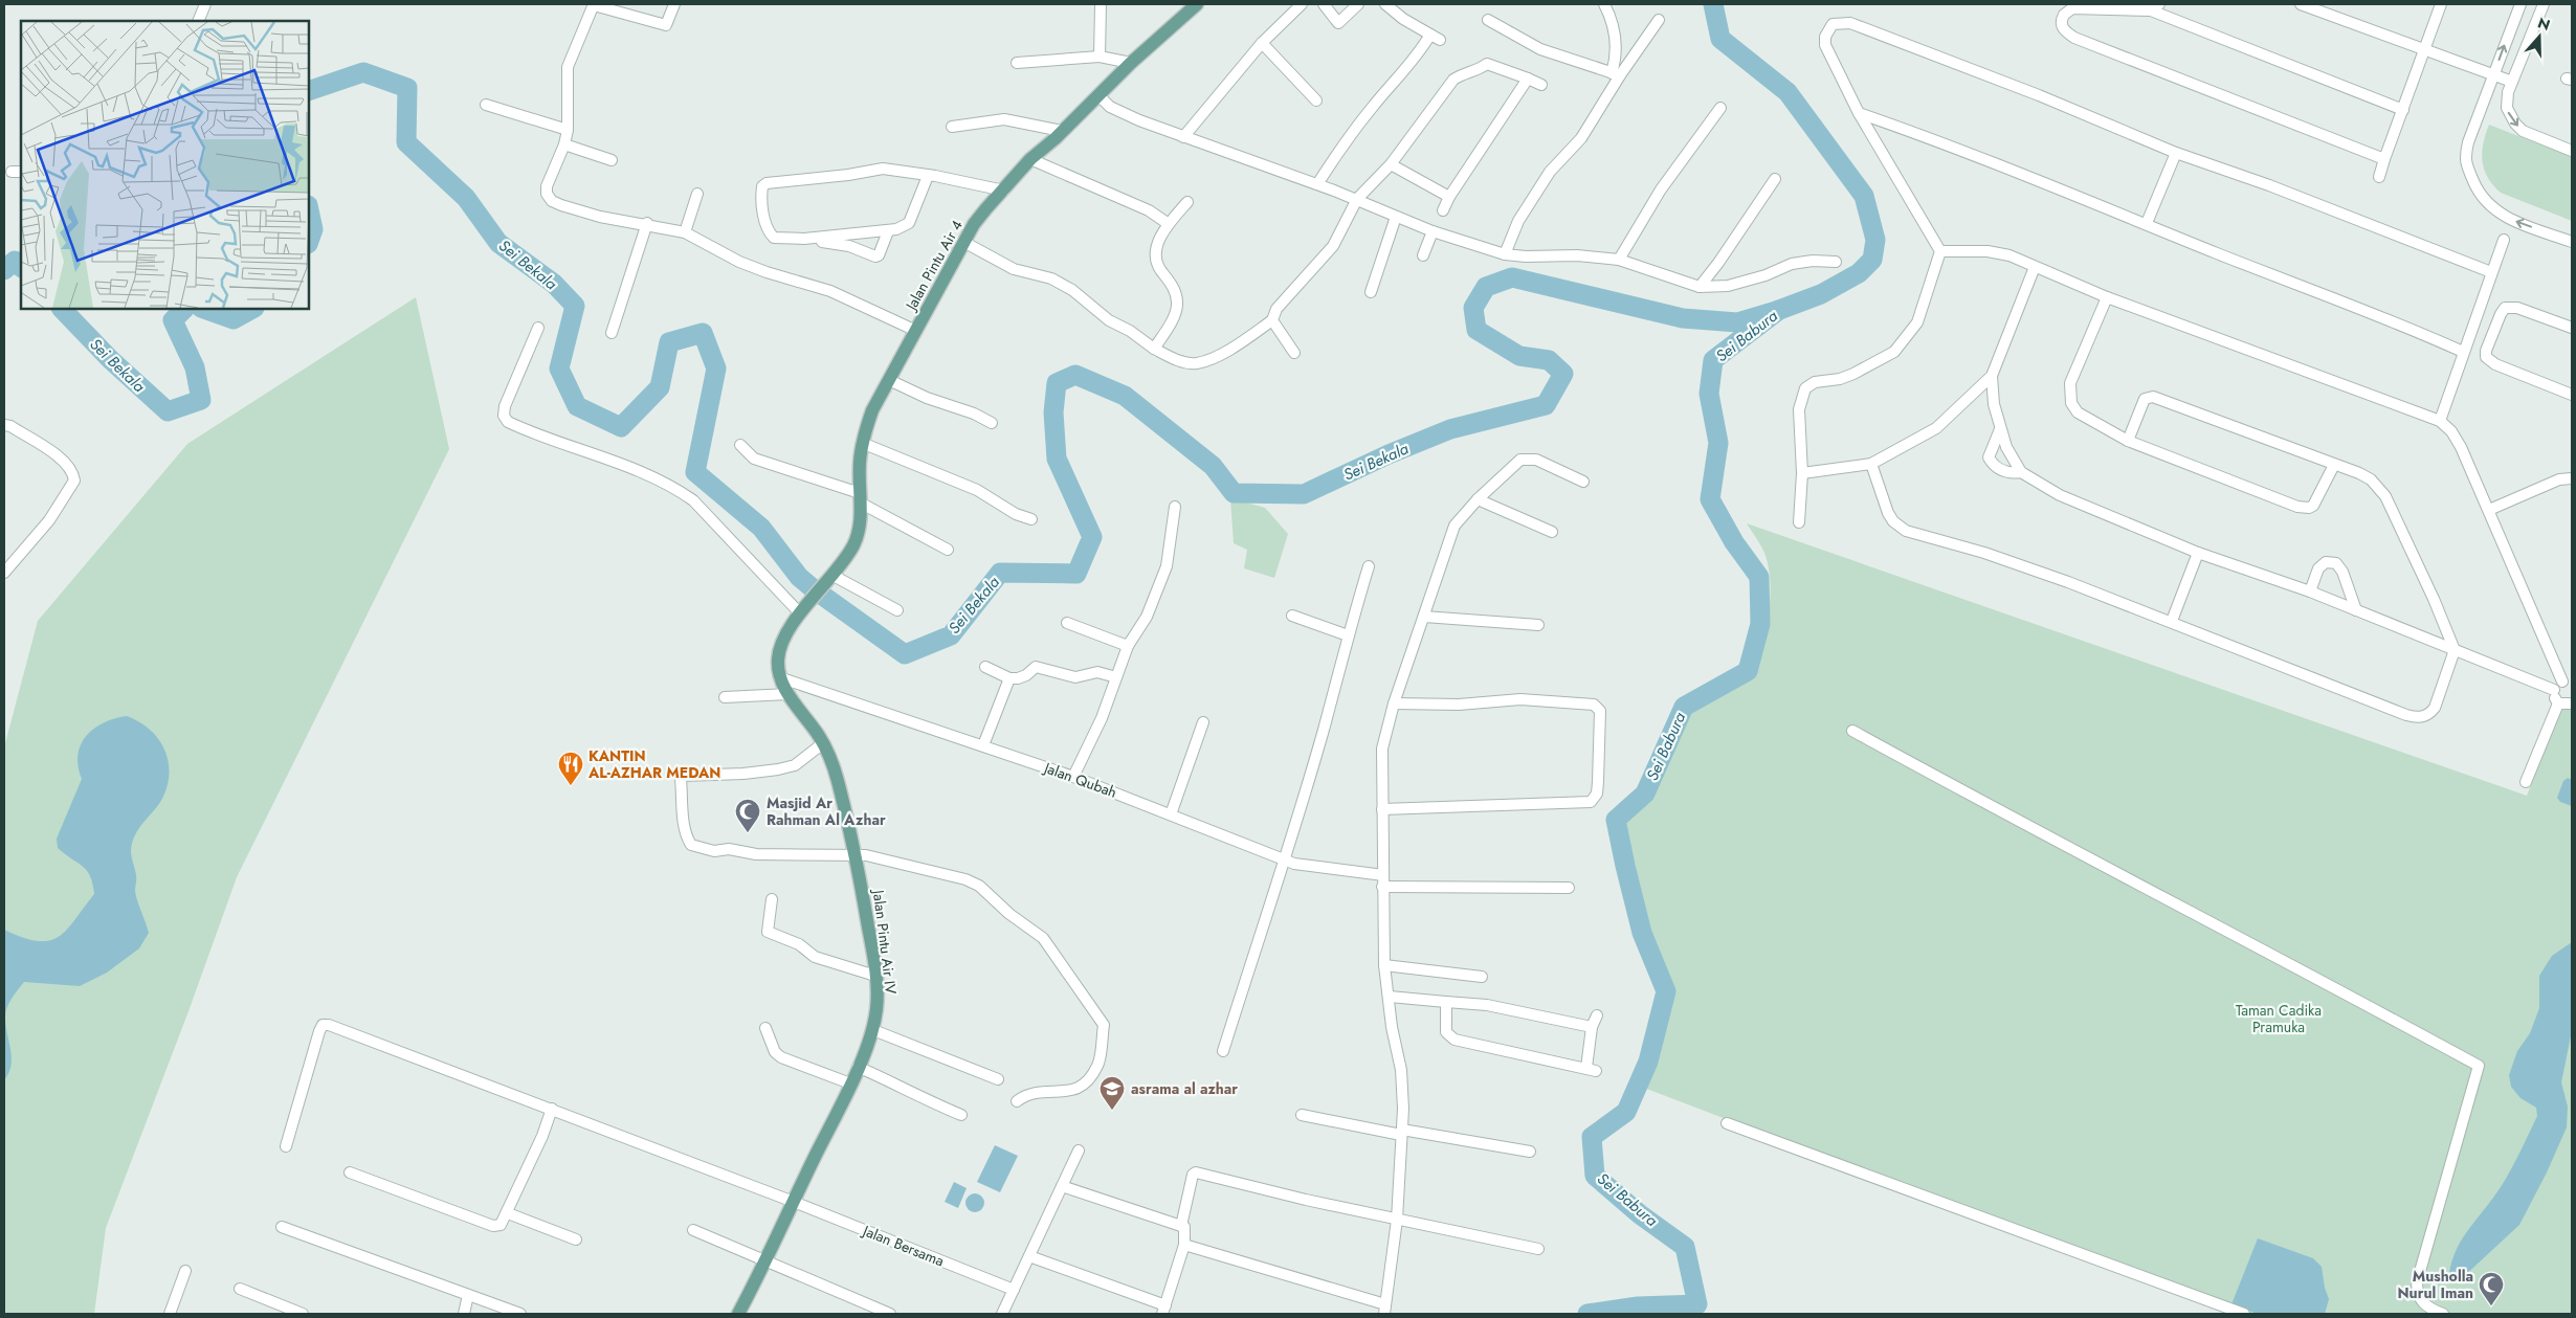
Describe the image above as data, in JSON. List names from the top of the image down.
{
  "streets": {
    "main road": ["Jalan Pintu Air 4", "Jalan Pintu Air IV"],
    "street": ["Jalan Qubah", "Jalan Bersama"]
  },
  "crossings": [
    ["Jalan Qubah", "Jalan Pintu Air IV"],
    ["Jalan Pintu Air IV", "Jalan Bersama"]
  ],
  "water": ["Sei Bekala", "Sei Babura"],
  "parks": ["Taman Cadika Pramuka"],
  "places": {
    "restaurant": ["KANTIN AL-AZHAR MEDAN"],
    "mosque": ["Masjid Ar Rahman Al Azhar", "Musholla Nurul Iman"],
    "school or university": ["asrama al azhar"]
  },
  "north": "top"
}
